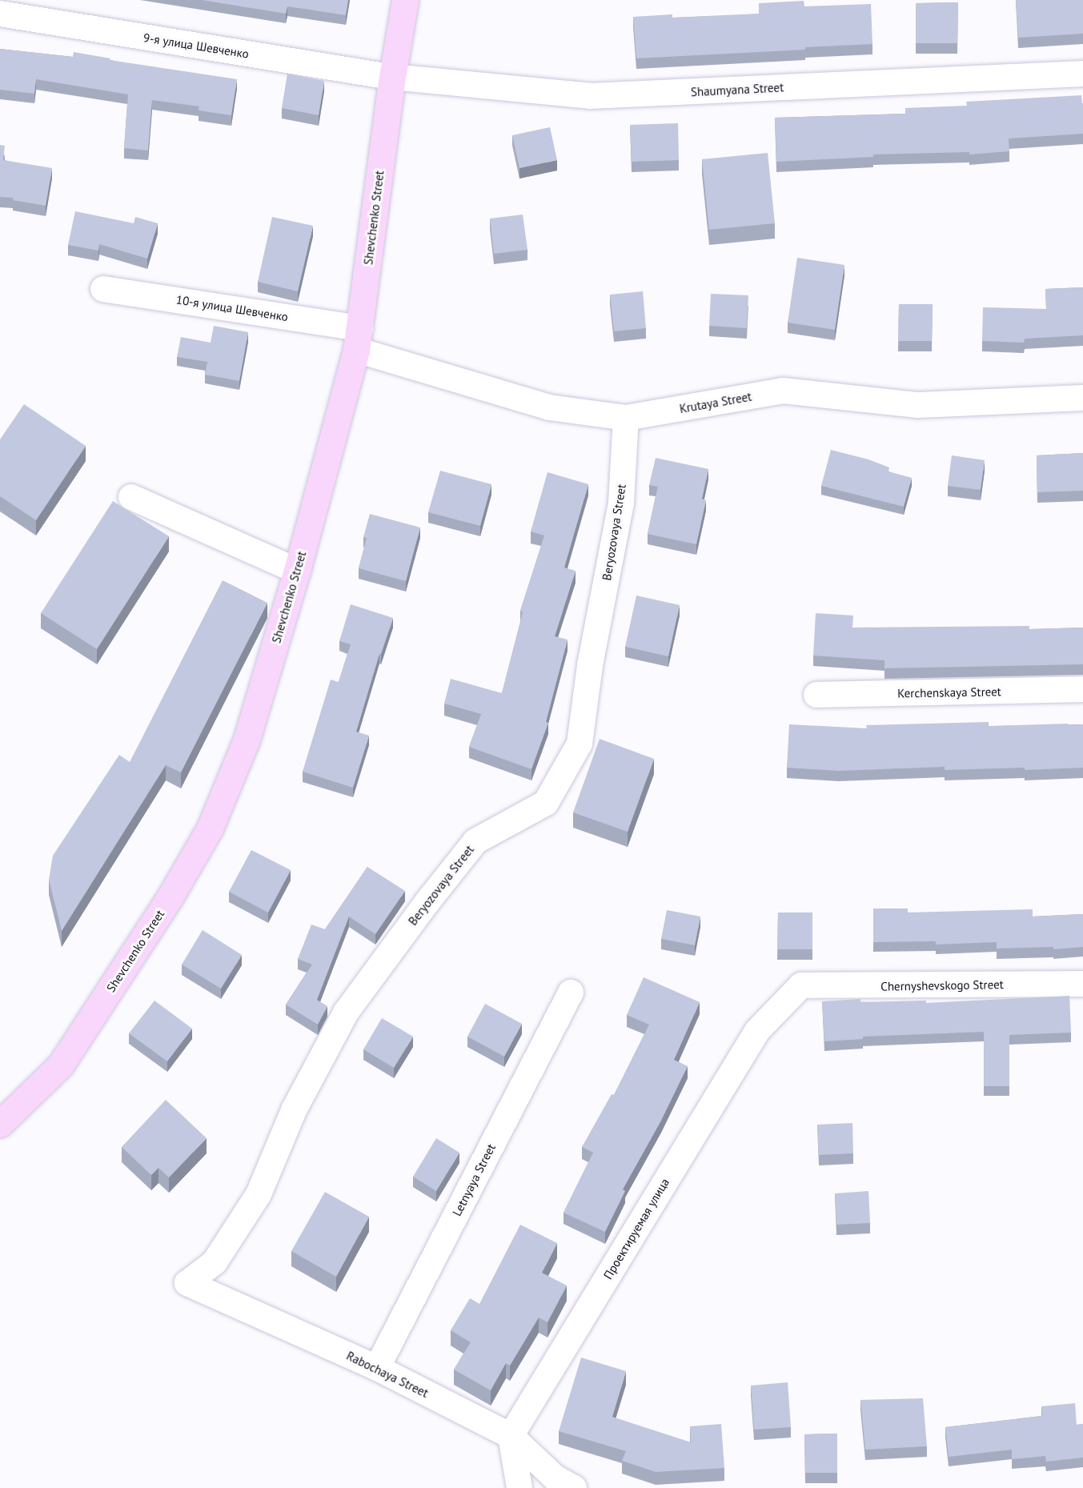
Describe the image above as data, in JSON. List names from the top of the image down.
{
  "streets": {
    "main road": ["Shevchenko Street"],
    "street": [
      "9-я улица Шевченко",
      "Shaumyana Street",
      "10-я улица Шевченко",
      "Krutaya Street",
      "Beryozovaya Street",
      "Kerchenskaya Street",
      "Chernyshevskogo Street",
      "Letnyaya Street",
      "Проектируемая улица",
      "Rabochaya Street"
    ]
  },
  "crossings": [
    ["9-я улица Шевченко", "Shaumyana Street"],
    ["9-я улица Шевченко", "Shevchenko Street"],
    ["Shaumyana Street", "Shevchenko Street"],
    ["Shevchenko Street", "10-я улица Шевченко"],
    ["Shevchenko Street", "Krutaya Street"],
    ["10-я улица Шевченко", "Krutaya Street"],
    ["Krutaya Street", "Beryozovaya Street"],
    ["Beryozovaya Street", "Rabochaya Street"],
    ["Chernyshevskogo Street", "Проектируемая улица"],
    ["Letnyaya Street", "Rabochaya Street"],
    ["Проектируемая улица", "Rabochaya Street"]
  ]
}
